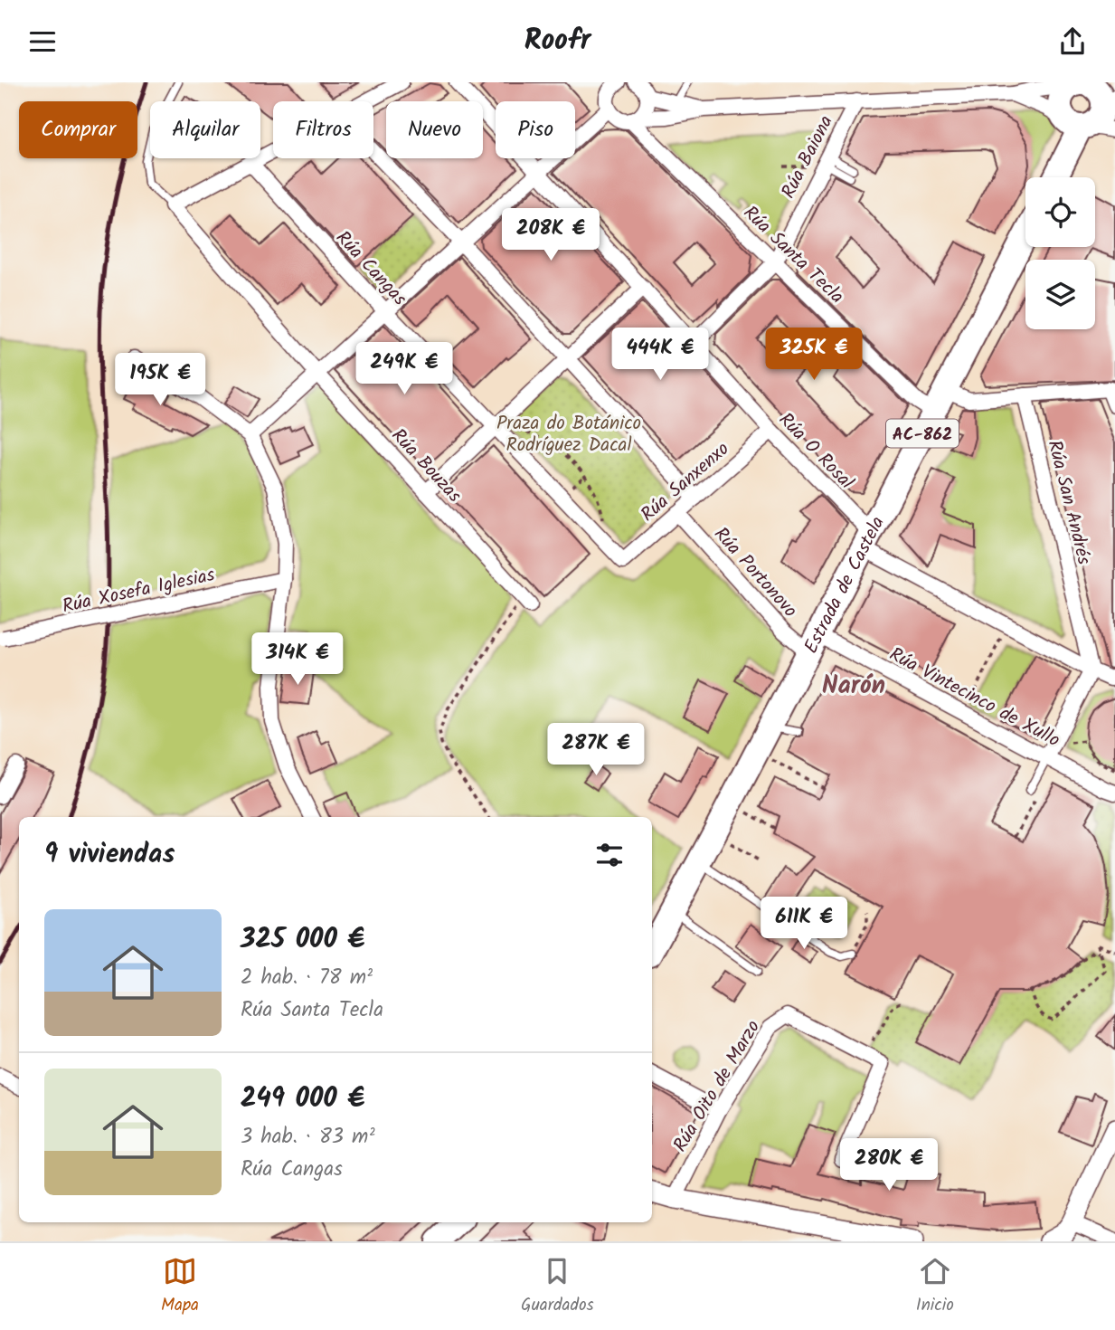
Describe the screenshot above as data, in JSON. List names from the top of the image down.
{
  "streets": {
    "main road": ["AC-862", "Estrada de Castela"],
    "street": [
      "Rúa Baiona",
      "Rúa Santa Tecla",
      "Rúa Cangas",
      "Rúa O Rosal",
      "Rúa Bouzas",
      "Rúa Sanxenxo",
      "Rúa San Andrés",
      "Rúa Portonovo",
      "Rúa Xosefa Iglesias",
      "Rúa Vintecinco de Xullo",
      "Rúa Oito de Marzo"
    ]
  },
  "crossings": [
    ["Rúa Baiona", "Rúa Santa Tecla"],
    ["Rúa Baiona", "Rúa O Rosal"],
    ["Rúa Santa Tecla", "Estrada de Castela"],
    ["Rúa Cangas", "Rúa Sanxenxo"],
    ["Rúa O Rosal", "Rúa Sanxenxo"],
    ["Rúa O Rosal", "Rúa San Andrés"],
    ["Rúa O Rosal", "Estrada de Castela"],
    ["Rúa Sanxenxo", "Rúa Portonovo"],
    ["Rúa Portonovo", "Estrada de Castela"],
    ["Rúa Portonovo", "Rúa Vintecinco de Xullo"],
    ["Estrada de Castela", "Rúa Vintecinco de Xullo"]
  ],
  "districts": ["Narón"],
  "parks": ["Praza do Botánico Rodríguez Dacal"],
  "page": {
    "header": "Roofr",
    "chip": [
      "Comprar",
      "Alquilar",
      "Filtros",
      "Nuevo",
      "Piso"
    ],
    "price": [
      "208K €",
      "444K €",
      "325K €",
      "249K €",
      "195K €",
      "314K €",
      "287K €",
      "611K €",
      "280K €"
    ],
    "heading": "9 viviendas",
    "list": [
      {
        "name": "325 000 €",
        "note": "2 hab. · 78 m² · Rúa Santa Tecla"
      },
      {
        "name": "249 000 €",
        "note": "3 hab. · 83 m² · Rúa Cangas"
      }
    ],
    "tabs": ["Mapa", "Guardados", "Inicio"]
  }
}
